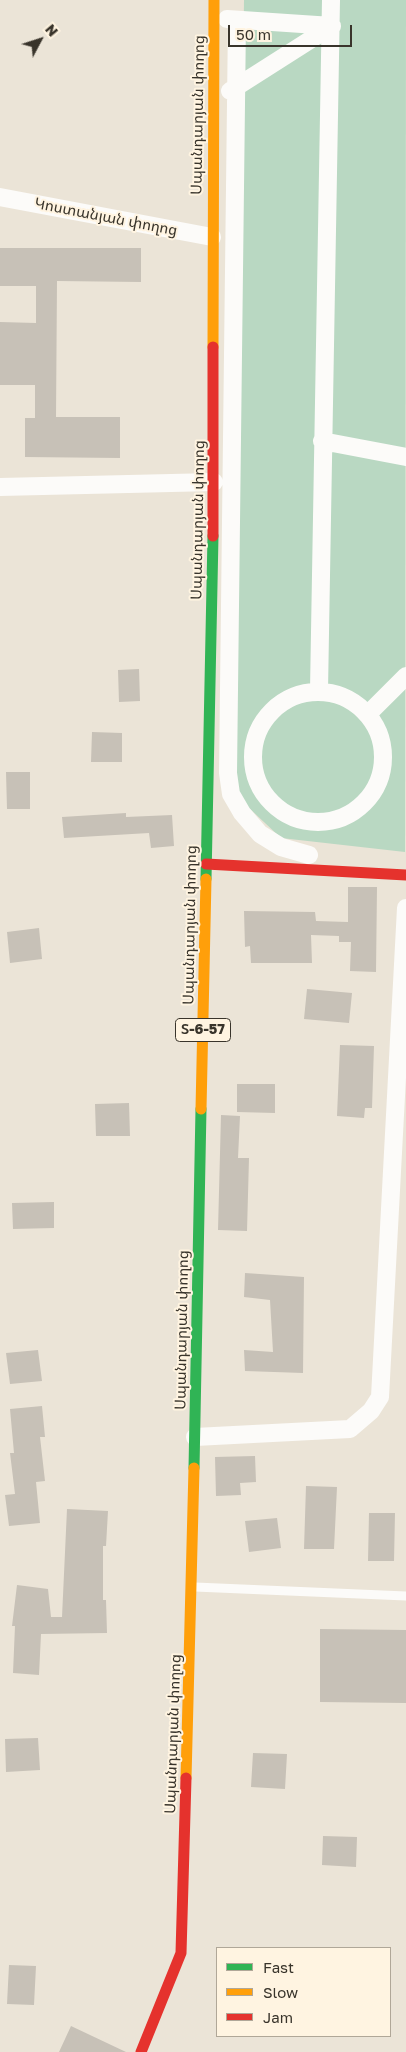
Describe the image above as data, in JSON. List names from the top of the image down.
{
  "streets": {
    "main road": ["Սպանդարյան փողոց", "Տ-6-57"],
    "street": ["Կոստանյան փողոց"]
  },
  "crossings": [
    ["Սպանդարյան փողոց", "Կոստանյան փողոց"]
  ],
  "legend": ["Fast", "Slow", "Jam"],
  "scale_bar": "50 m",
  "north": "top right"
}
